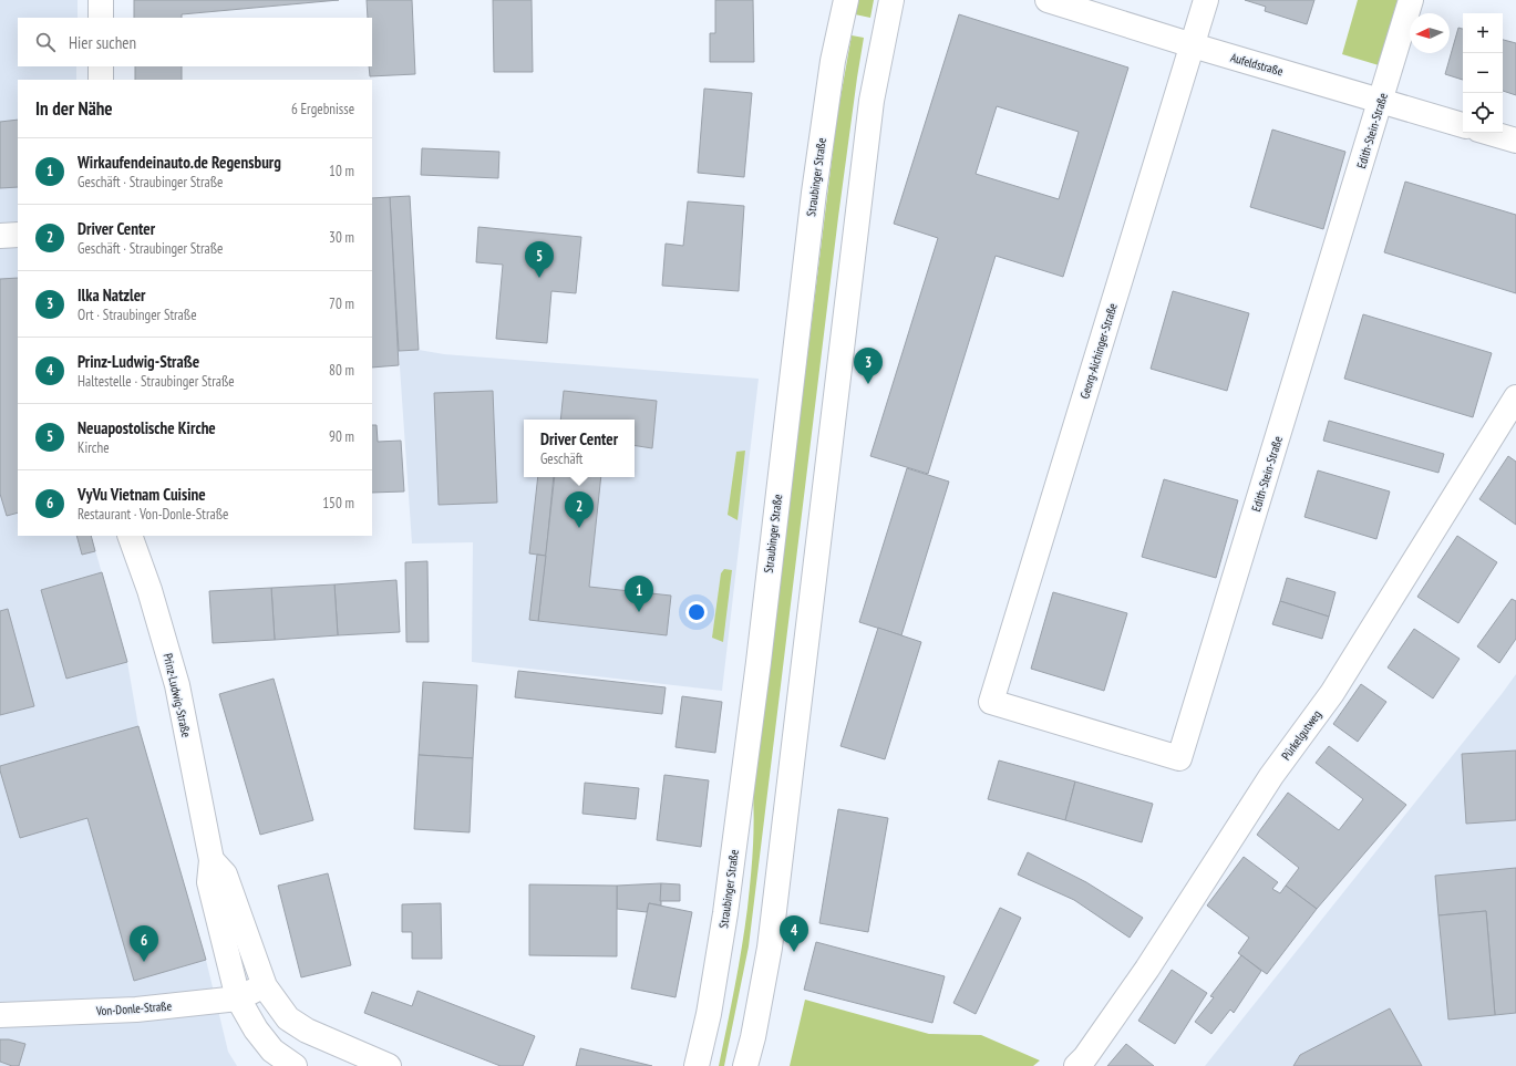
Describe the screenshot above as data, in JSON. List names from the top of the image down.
{
  "streets": {
    "street": [
      "Aufeldstraße",
      "Edith-Stein-Straße",
      "Straubinger Straße",
      "Georg-Aichinger-Straße",
      "Prinz-Ludwig-Straße",
      "Pürkelgutweg",
      "Von-Donle-Straße"
    ]
  },
  "crossings": [
    ["Aufeldstraße", "Edith-Stein-Straße"],
    ["Aufeldstraße", "Georg-Aichinger-Straße"],
    ["Edith-Stein-Straße", "Georg-Aichinger-Straße"],
    ["Prinz-Ludwig-Straße", "Von-Donle-Straße"]
  ],
  "north": "left",
  "page": {
    "map_buttons": ["+", "−"],
    "search": "Hier suchen",
    "heading": ["In der Nähe", "6 Ergebnisse"],
    "list": [
      {
        "mark": "1",
        "name": "Wirkaufendeinauto.de Regensburg",
        "note": "Geschäft · Straubinger Straße",
        "value": "10 m"
      },
      {
        "mark": "2",
        "name": "Driver Center",
        "note": "Geschäft · Straubinger Straße",
        "value": "30 m"
      },
      {
        "mark": "3",
        "name": "Ilka Natzler",
        "note": "Ort · Straubinger Straße",
        "value": "70 m"
      },
      {
        "mark": "4",
        "name": "Prinz-Ludwig-Straße",
        "note": "Haltestelle · Straubinger Straße",
        "value": "80 m"
      },
      {
        "mark": "5",
        "name": "Neuapostolische Kirche",
        "note": "Kirche",
        "value": "90 m"
      },
      {
        "mark": "6",
        "name": "VyVu Vietnam Cuisine",
        "note": "Restaurant · Von-Donle-Straße",
        "value": "150 m"
      }
    ],
    "pins": [
      "5",
      "3",
      "2",
      "1",
      "4",
      "6"
    ],
    "popup": ["Driver Center", "Geschäft"]
  }
}
